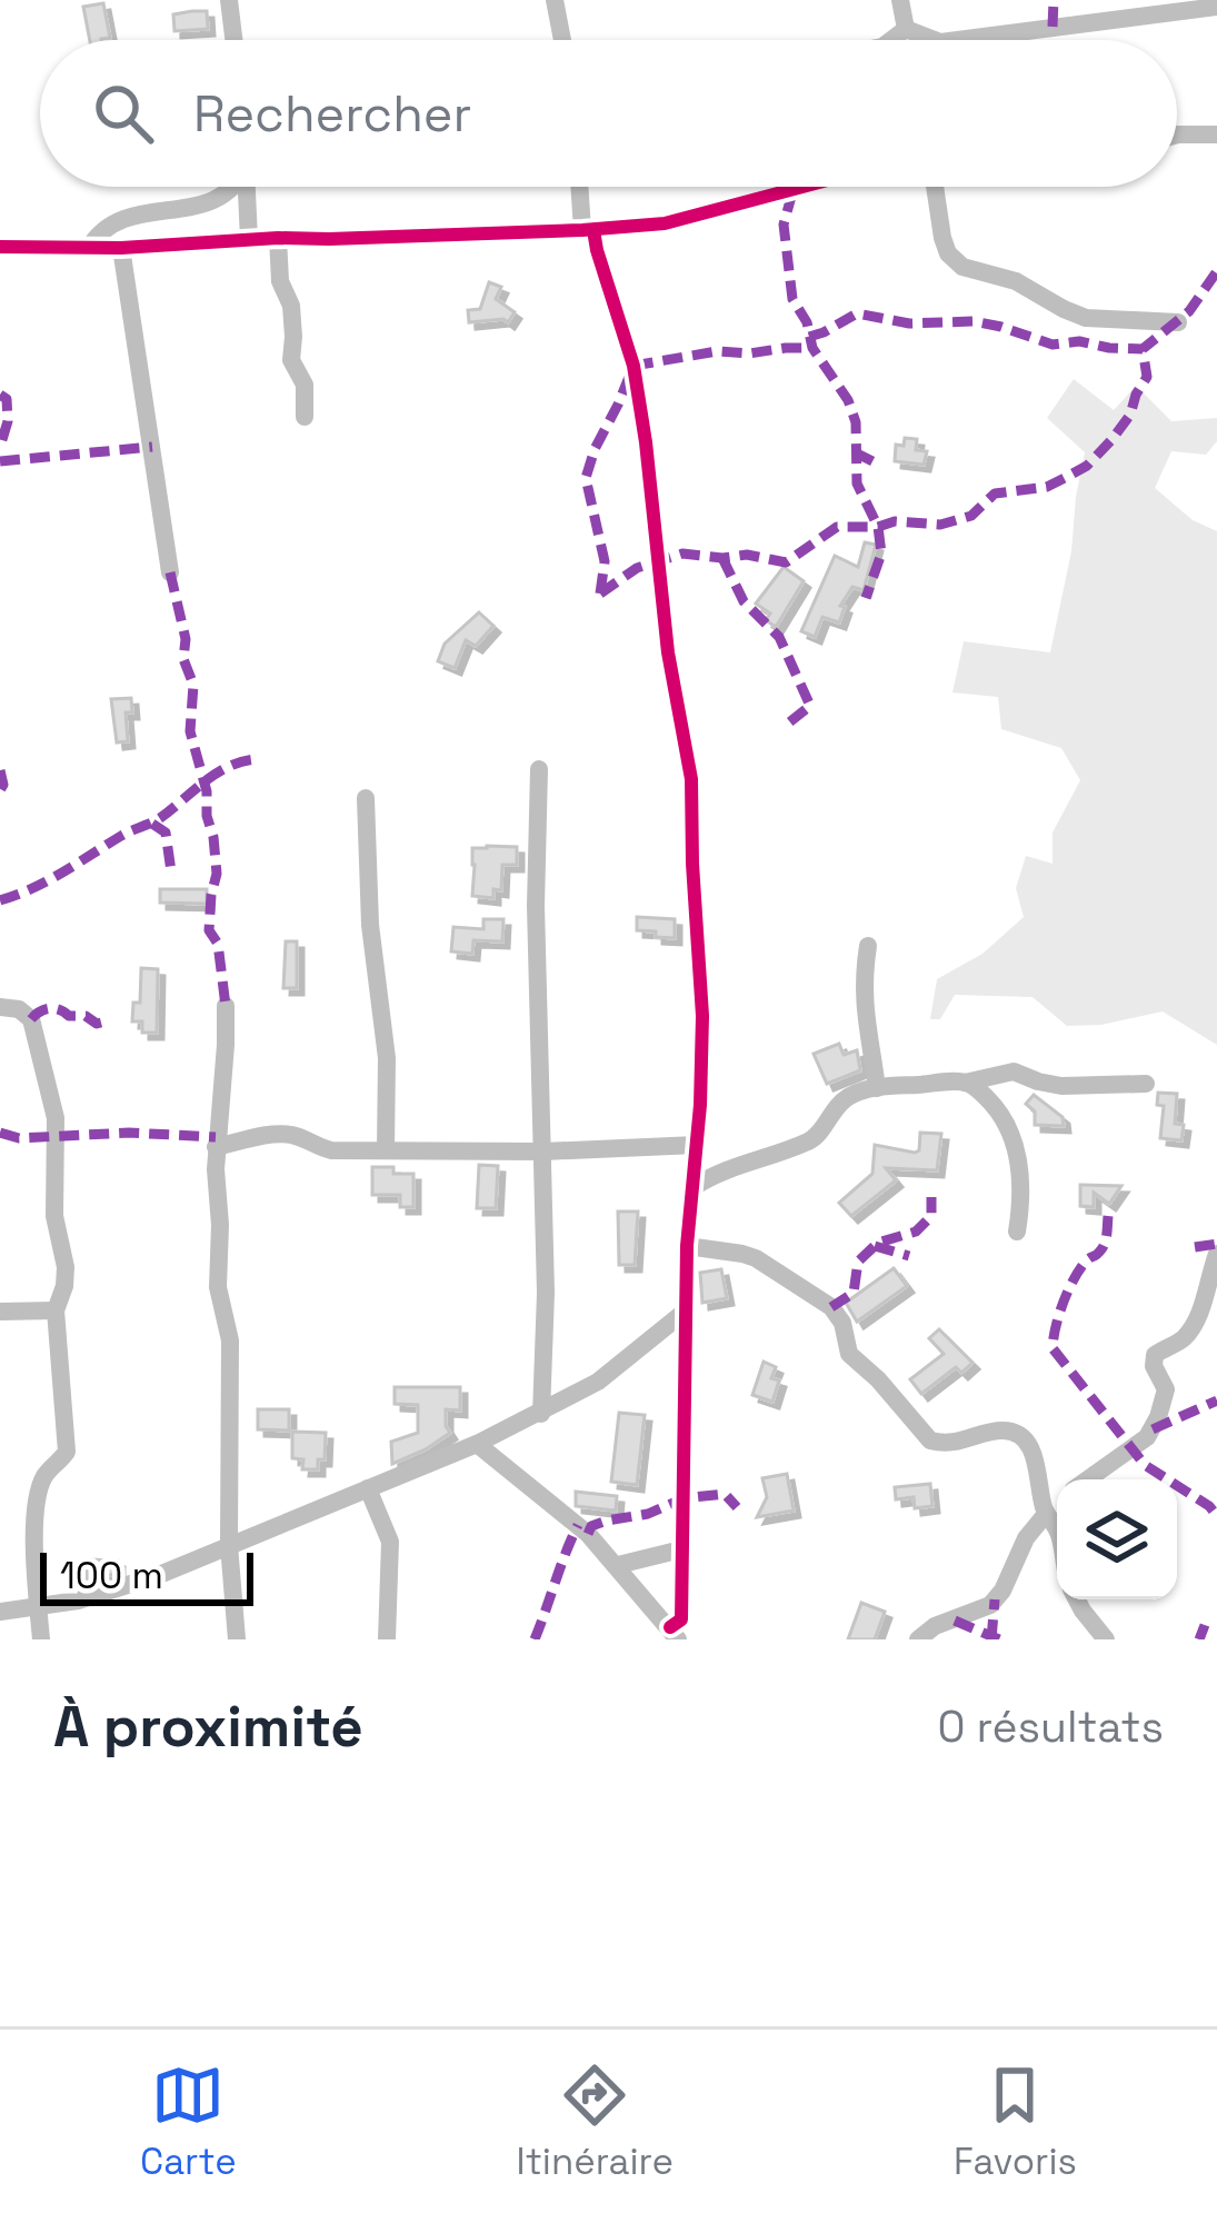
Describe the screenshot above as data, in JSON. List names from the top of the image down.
{
  "scale_bar": "100 m",
  "page": {
    "search": "Rechercher",
    "scale": "100 m",
    "heading": ["À proximité", "0 résultats"],
    "nav": ["Carte", "Itinéraire", "Favoris"]
  }
}
